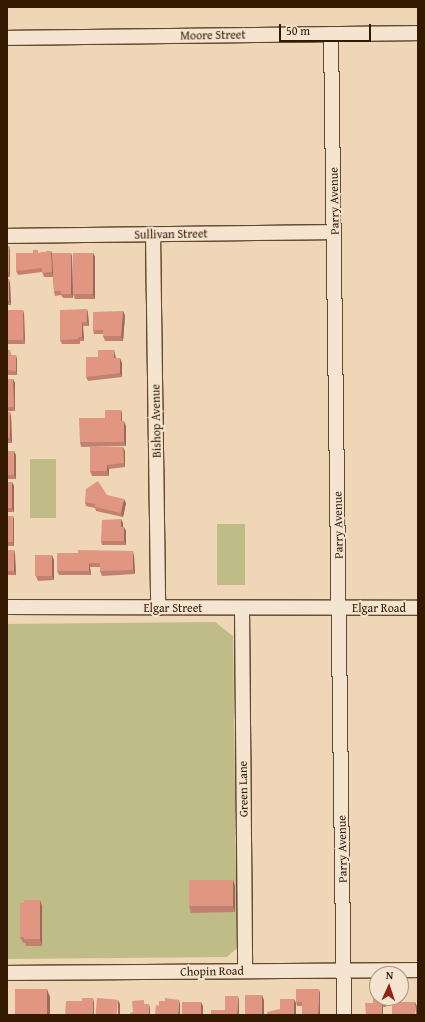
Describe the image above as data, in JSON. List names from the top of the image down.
{
  "streets": {
    "street": [
      "Moore Street",
      "Parry Avenue",
      "Sullivan Street",
      "Bishop Avenue",
      "Elgar Street",
      "Elgar Road",
      "Green Lane",
      "Chopin Road"
    ]
  },
  "crossings": [
    ["Moore Street", "Parry Avenue"],
    ["Parry Avenue", "Sullivan Street"],
    ["Parry Avenue", "Elgar Street"],
    ["Parry Avenue", "Elgar Road"],
    ["Parry Avenue", "Chopin Road"],
    ["Sullivan Street", "Bishop Avenue"],
    ["Bishop Avenue", "Elgar Street"],
    ["Elgar Street", "Elgar Road"],
    ["Elgar Street", "Green Lane"],
    ["Green Lane", "Chopin Road"]
  ],
  "scale_bar": "50 m",
  "north": "top"
}
